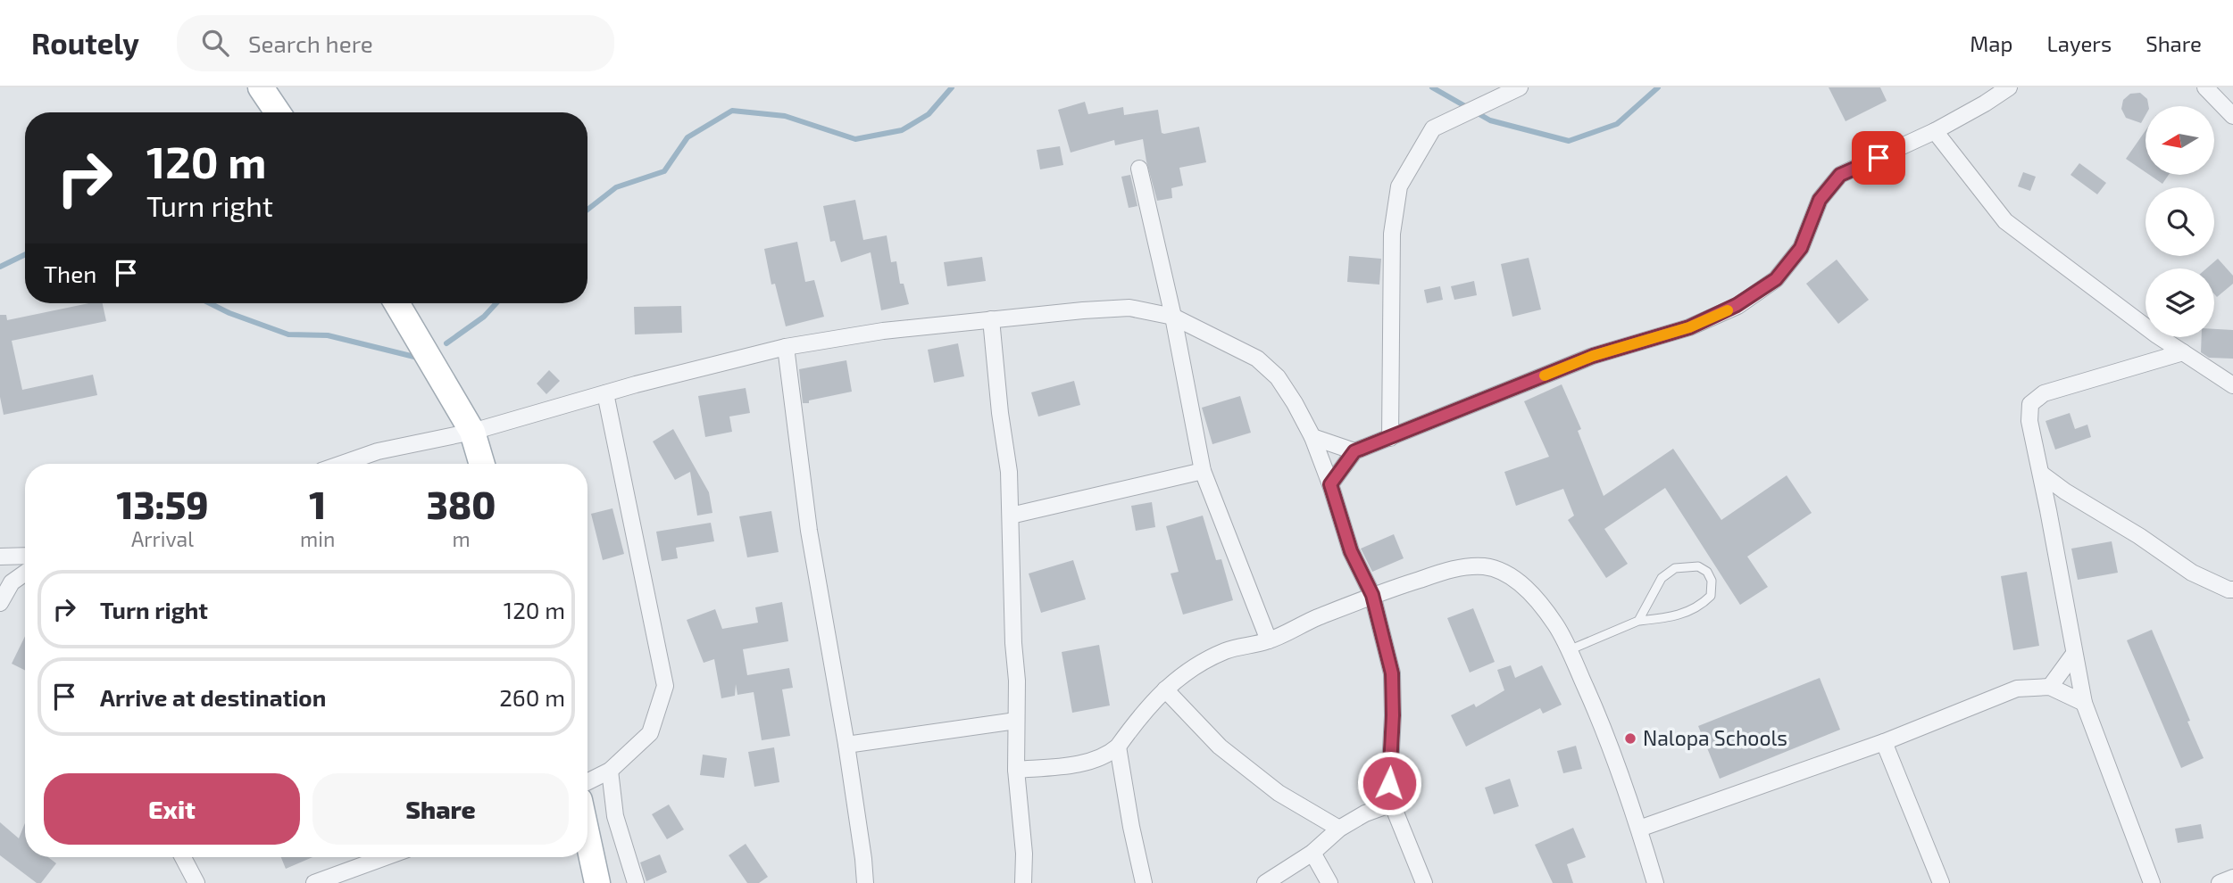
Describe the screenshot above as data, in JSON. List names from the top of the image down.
{
  "places": ["Nalopa Schools"],
  "north": "left",
  "page": {
    "header": "Routely",
    "search": "Search here",
    "nav": ["Map", "Layers", "Share"],
    "turn": ["120 m", "Turn right"],
    "then": "Then",
    "eta": [
      "13:59",
      "Arrival",
      "1",
      "min",
      "380",
      "m"
    ],
    "list": [
      {
        "name": "Turn right",
        "value": "120 m"
      },
      {
        "name": "Arrive at destination",
        "value": "260 m"
      }
    ],
    "buttons": ["Exit", "Share"]
  }
}
